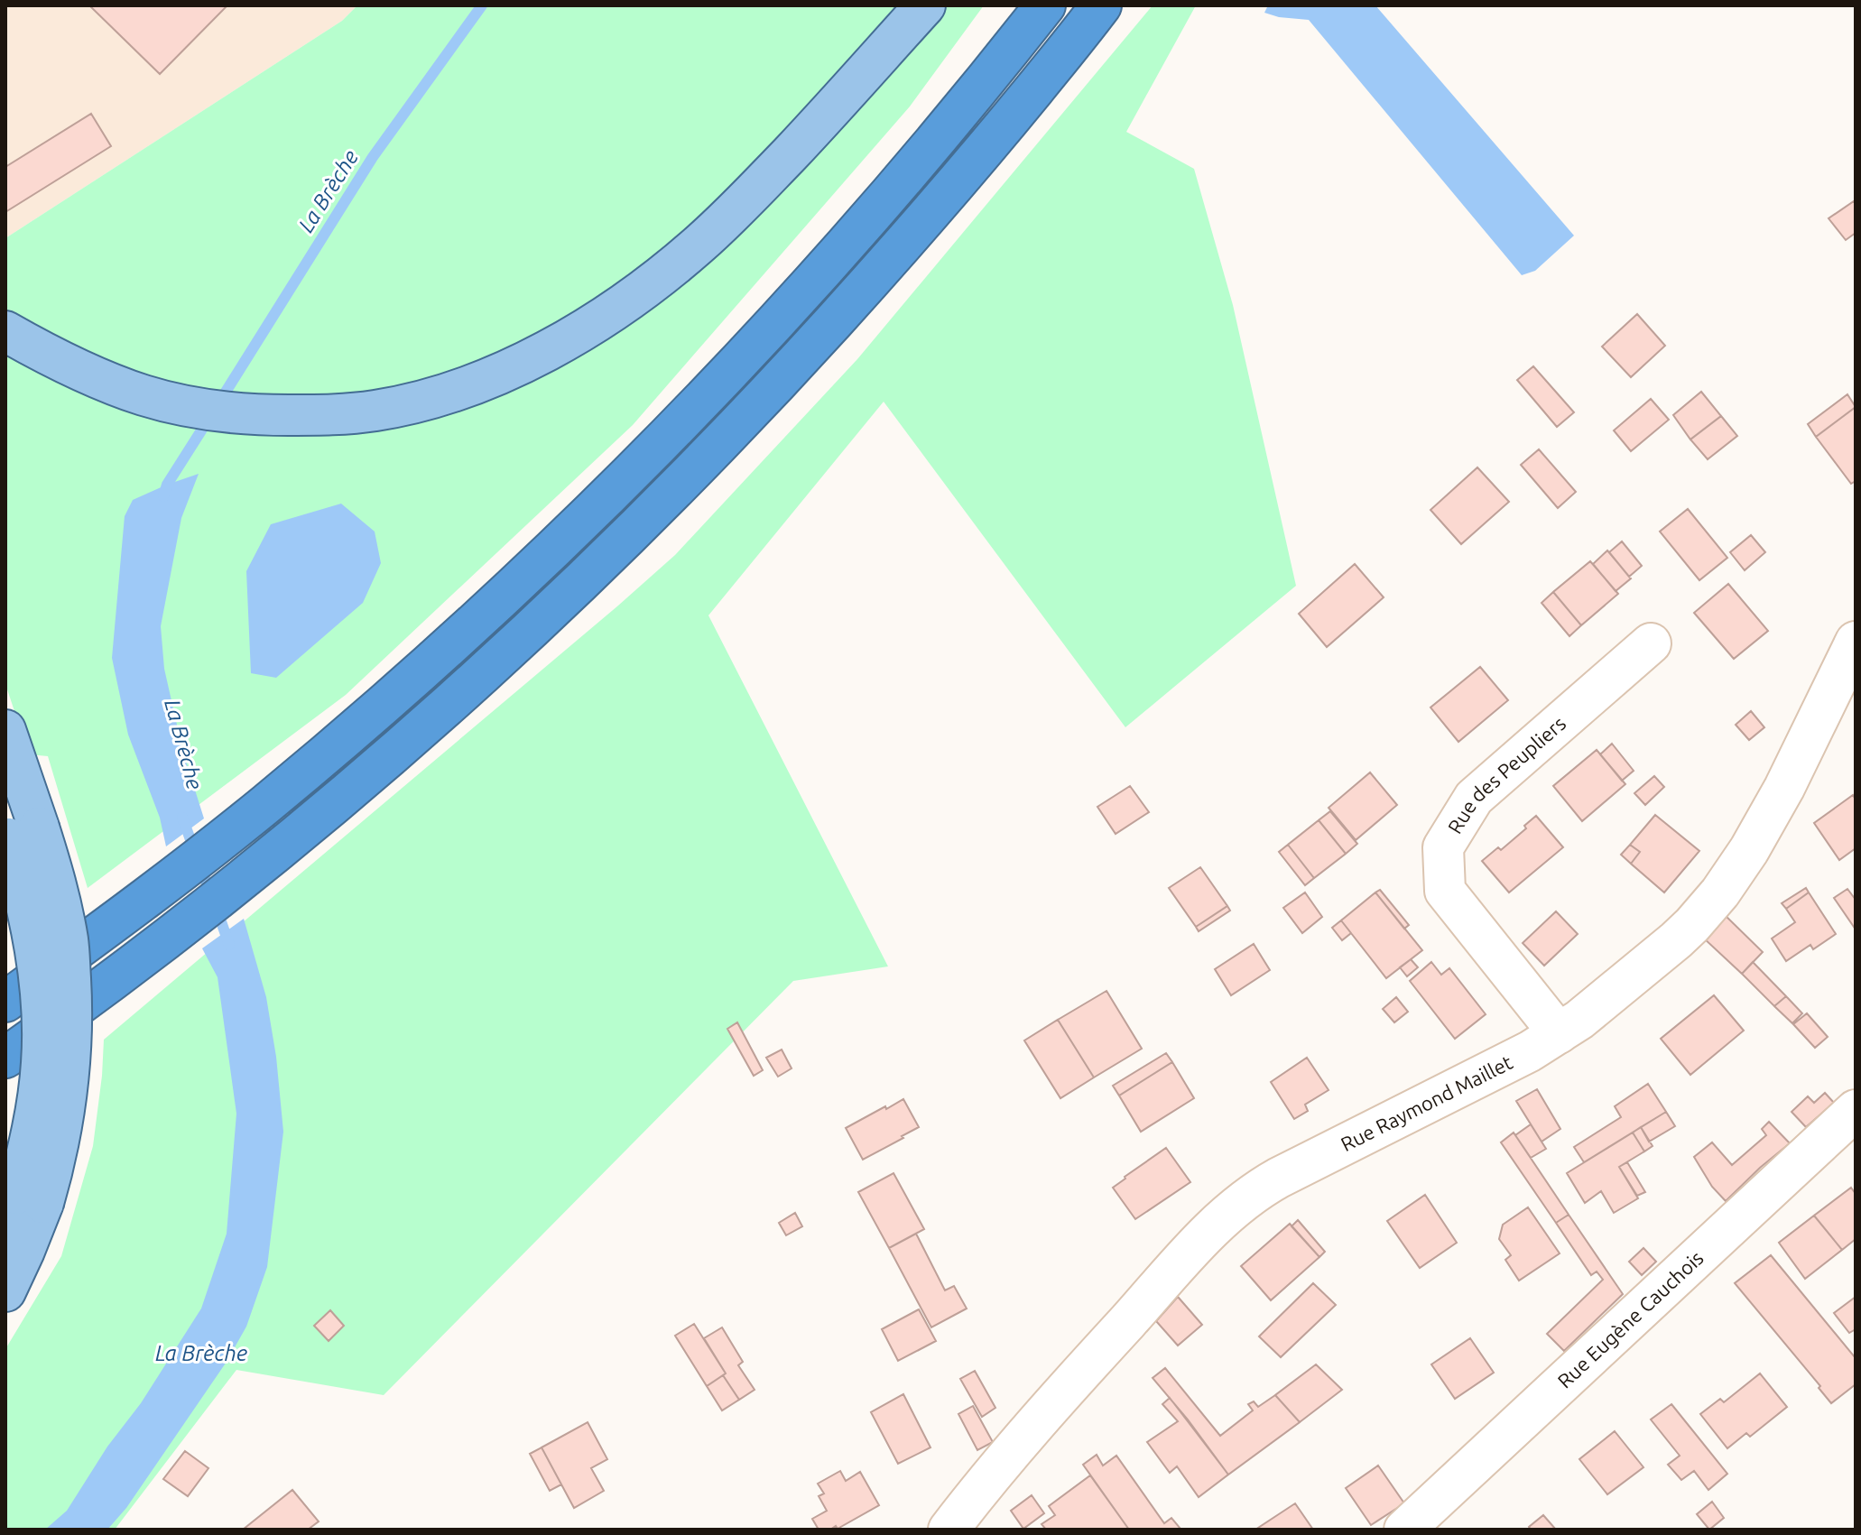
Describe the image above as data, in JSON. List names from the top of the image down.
{
  "streets": {
    "street": ["Rue des Peupliers", "Rue Raymond Maillet", "Rue Eugène Cauchois"]
  },
  "crossings": [
    ["Rue des Peupliers", "Rue Raymond Maillet"]
  ],
  "water": ["La Brèche"]
}
